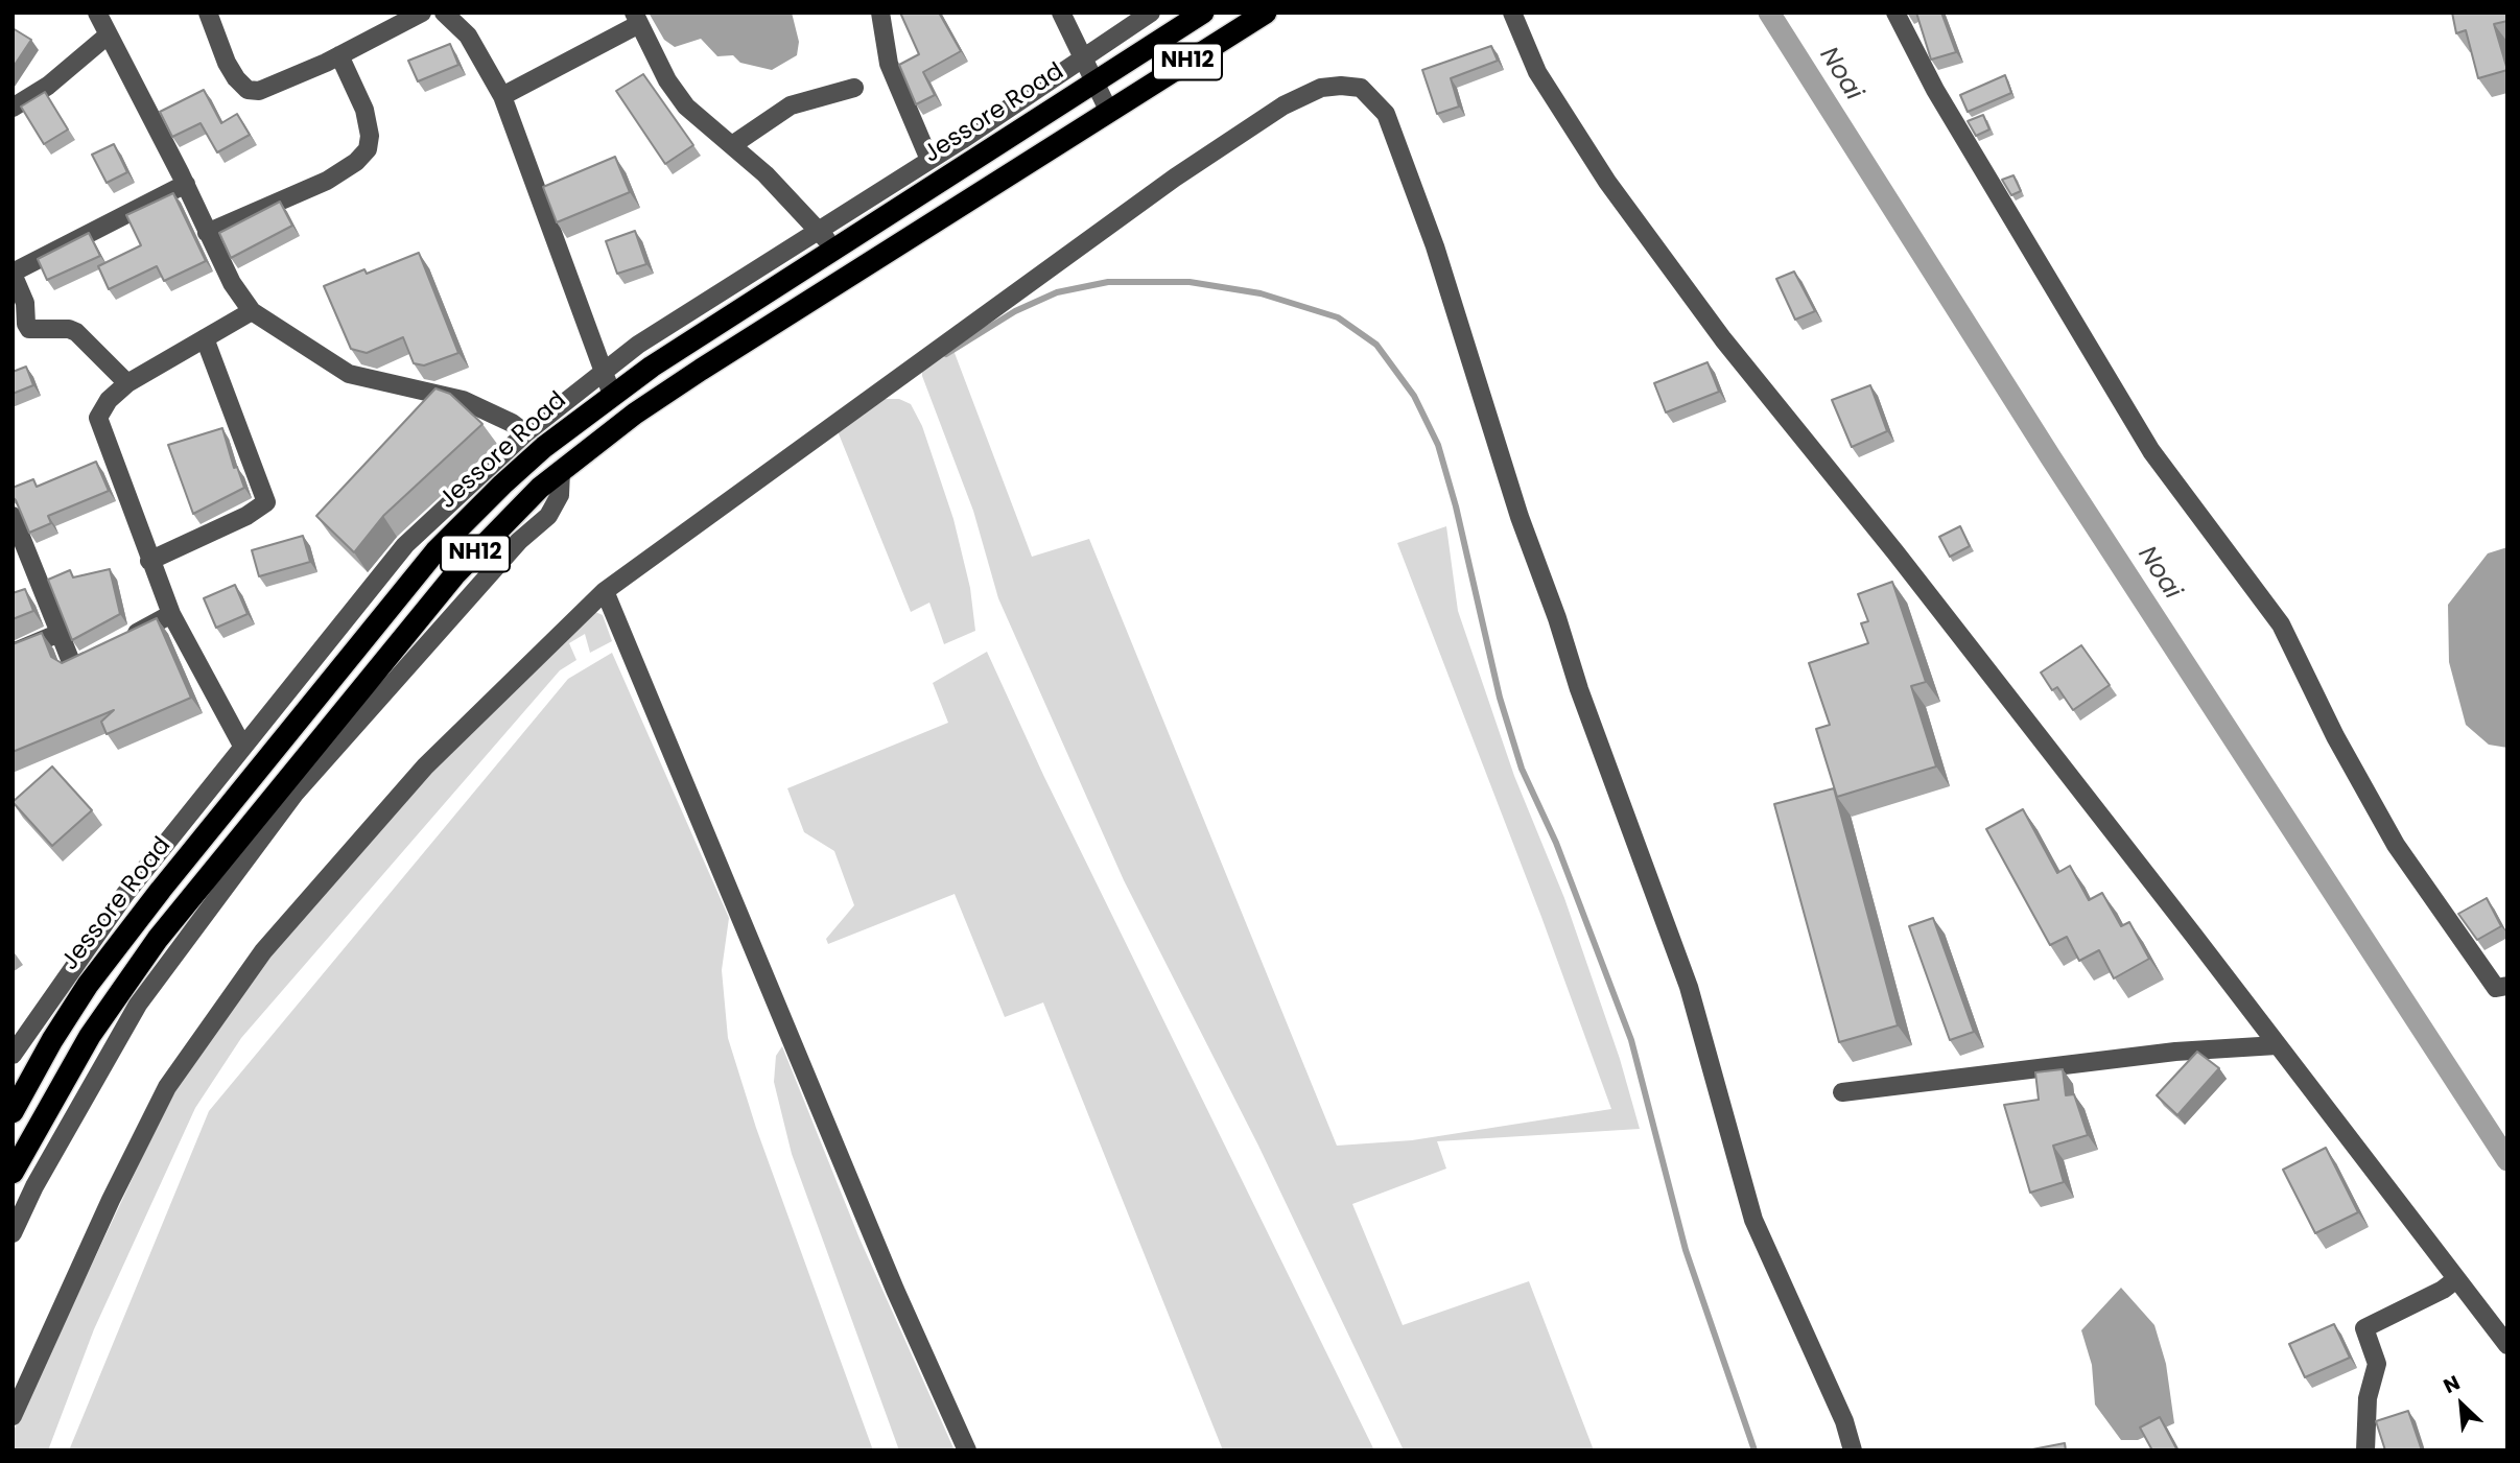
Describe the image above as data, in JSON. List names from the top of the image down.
{
  "streets": {
    "highway": ["NH12", "Jessore Road"]
  },
  "water": ["Noai"],
  "north": "top left"
}
